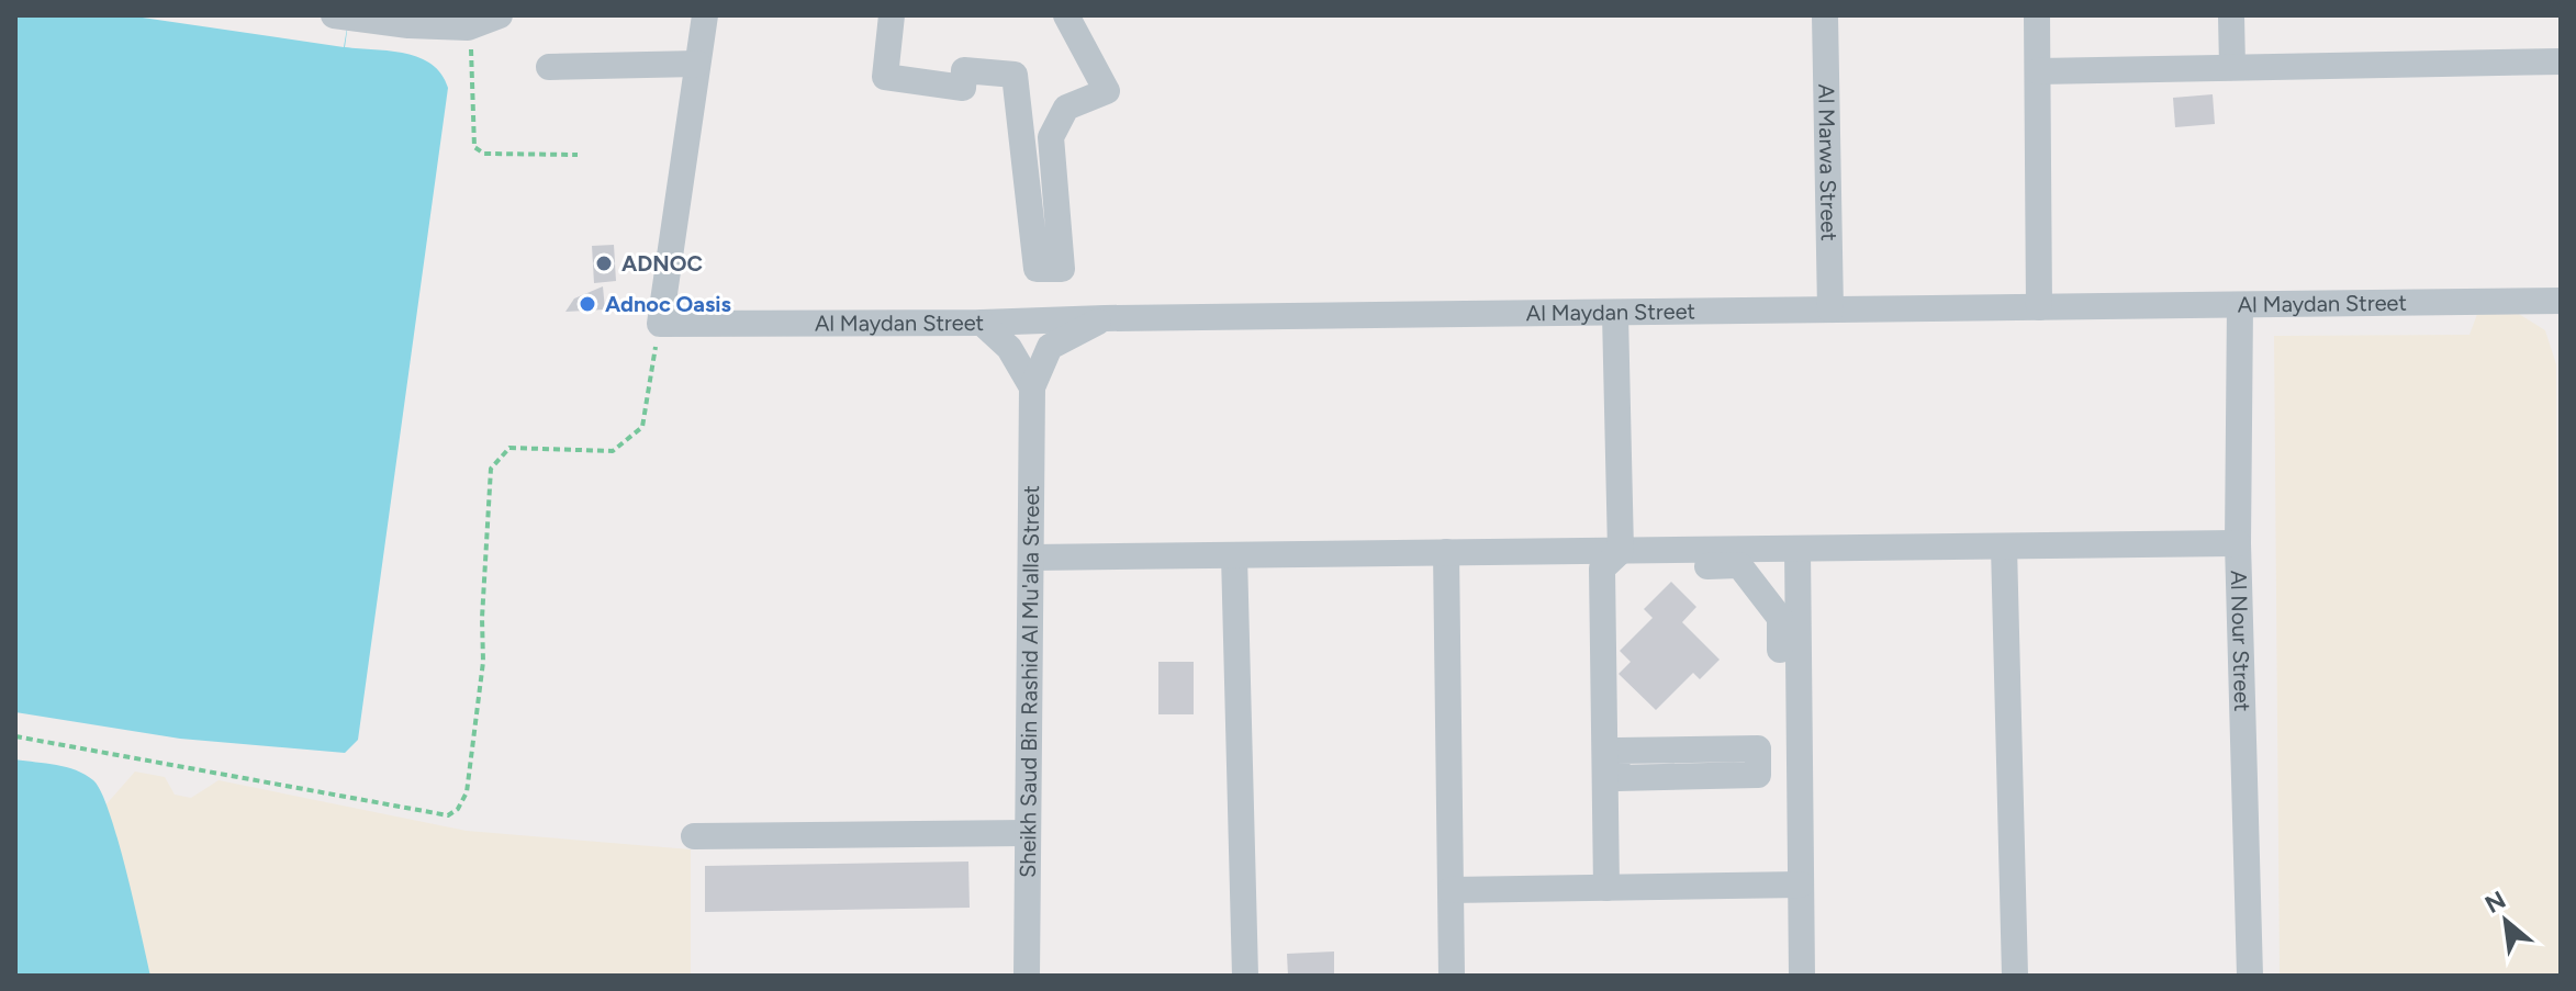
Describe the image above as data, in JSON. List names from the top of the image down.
{
  "streets": {
    "street": [
      "Al Marwa Street",
      "Al Maydan Street",
      "Al Nour Street",
      "Sheikh Saud Bin Rashid Al Mu'alla Street"
    ]
  },
  "crossings": [
    ["Al Marwa Street", "Al Maydan Street"],
    ["Al Maydan Street", "Al Nour Street"],
    ["Al Maydan Street", "Sheikh Saud Bin Rashid Al Mu'alla Street"]
  ],
  "places": ["ADNOC", "Adnoc Oasis"],
  "north": "top left"
}
